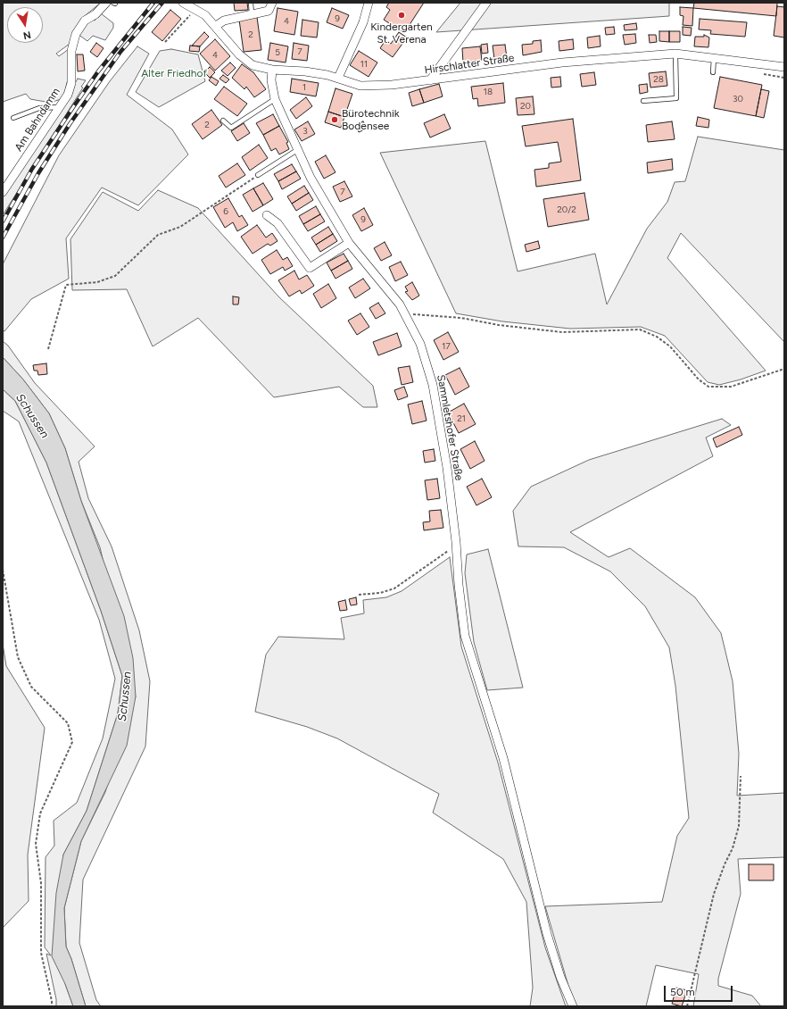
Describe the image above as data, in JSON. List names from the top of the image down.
{
  "streets": {
    "street": ["Hirschlatter Straße", "Am Bahndamm", "Sammletshofer Straße"]
  },
  "crossings": [
    ["Hirschlatter Straße", "Sammletshofer Straße"]
  ],
  "water": ["Schussen"],
  "parks": ["Alter Friedhof"],
  "places": ["Kindergarten St. Verena", "Bürotechnik Bodensee"],
  "house_numbers": [
    "9",
    "4",
    "2",
    "7",
    "5",
    "4",
    "11",
    "28",
    "1",
    "18",
    "30",
    "20",
    "2",
    "3",
    "7",
    "20/2",
    "6",
    "9",
    "17",
    "21"
  ],
  "scale_bar": "50 m",
  "north": "bottom"
}
